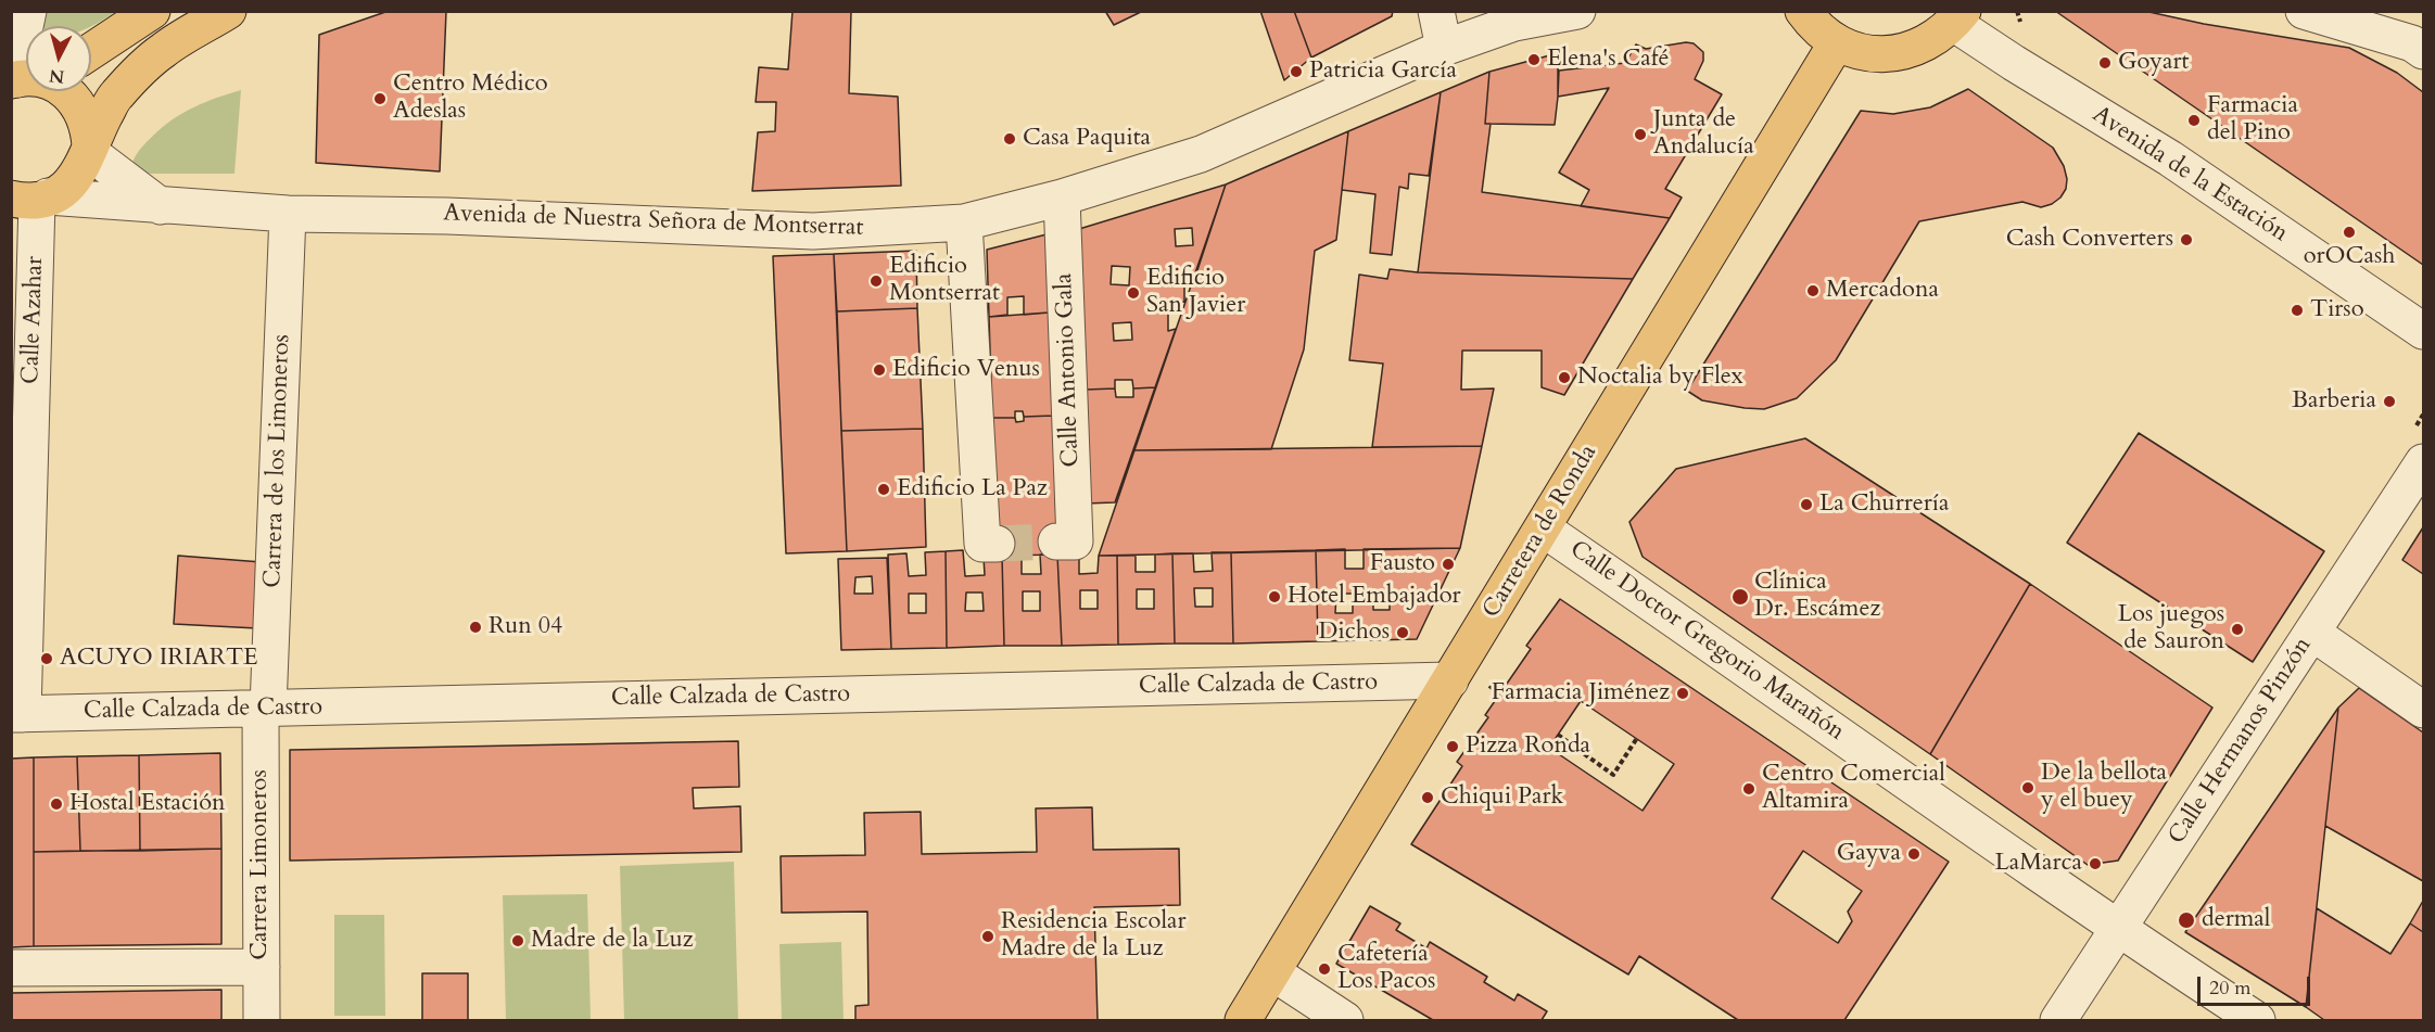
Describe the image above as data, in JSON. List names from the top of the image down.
{
  "streets": {
    "main road": ["Carretera de Ronda"],
    "street": [
      "Avenida de la Estación",
      "Avenida de Nuestra Señora de Montserrat",
      "Calle Azahar",
      "Calle Antonio Gala",
      "Carrera de los Limoneros",
      "Calle Doctor Gregorio Marañón",
      "Calle Calzada de Castro",
      "Calle Hermanos Pinzón",
      "Carrera Limoneros"
    ]
  },
  "crossings": [
    ["Avenida de Nuestra Señora de Montserrat", "Calle Azahar"],
    ["Avenida de Nuestra Señora de Montserrat", "Calle Antonio Gala"],
    ["Avenida de Nuestra Señora de Montserrat", "Carrera de los Limoneros"],
    ["Calle Azahar", "Calle Calzada de Castro"],
    ["Carrera de los Limoneros", "Calle Calzada de Castro"],
    ["Carrera de los Limoneros", "Carrera Limoneros"],
    ["Carretera de Ronda", "Calle Doctor Gregorio Marañón"],
    ["Carretera de Ronda", "Calle Calzada de Castro"],
    ["Calle Doctor Gregorio Marañón", "Calle Hermanos Pinzón"],
    ["Calle Calzada de Castro", "Carrera Limoneros"]
  ],
  "places": [
    "Elena's Café",
    "Goyart",
    "Patricia García",
    "Centro Médico Adeslas",
    "Farmacia del Pino",
    "Junta de Andalucía",
    "Casa Paquita",
    "orOCash",
    "Cash Converters",
    "Edificio Montserrat",
    "Mercadona",
    "Edificio San Javier",
    "Tirso",
    "Edificio Venus",
    "Noctalia by Flex",
    "Barberia",
    "Edificio La Paz",
    "La Churrería",
    "Fausto",
    "Hotel Embajador",
    "Clínica Dr. Escámez",
    "Run 04",
    "Los juegos de Sauron",
    "Dichos",
    "ACUYO IRIARTE",
    "Farmacia Jiménez",
    "Pizza Ronda",
    "De la bellota y el buey",
    "Centro Comercial Altamira",
    "Chiqui Park",
    "Hostal Estación",
    "Gayva",
    "LaMarca",
    "dermal",
    "Residencia Escolar Madre de la Luz",
    "Madre de la Luz",
    "Cafetería Los Pacos"
  ],
  "scale_bar": "20 m",
  "north": "bottom"
}
